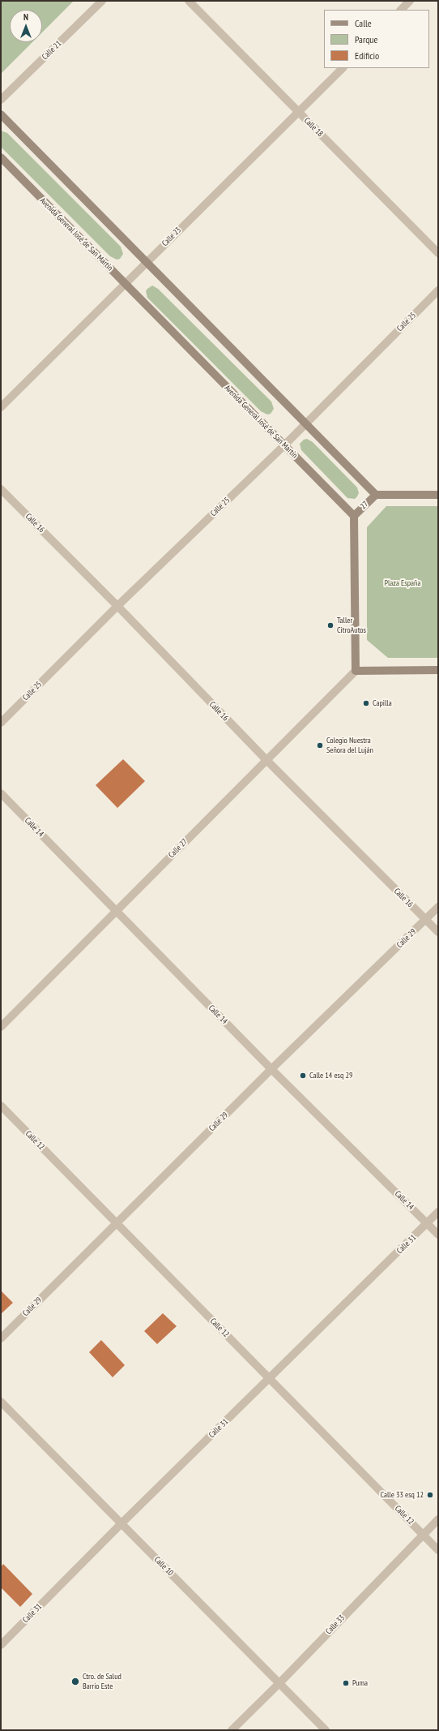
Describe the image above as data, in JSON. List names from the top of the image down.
{
  "streets": {
    "main road": ["Avenida General José de San Martín", "27"],
    "street": [
      "Calle 21",
      "Calle 18",
      "Calle 23",
      "Calle 25",
      "Calle 16",
      "Calle 14",
      "Calle 27",
      "Calle 29",
      "Calle 12",
      "Calle 31",
      "Calle 10",
      "Calle 33"
    ]
  },
  "crossings": [
    ["Calle 18", "Calle 23"],
    ["Avenida General José de San Martín", "Calle 23"],
    ["Avenida General José de San Martín", "Calle 25"],
    ["Avenida General José de San Martín", "27"],
    ["Calle 25", "Calle 16"],
    ["Calle 16", "Calle 27"],
    ["Calle 16", "Calle 29"],
    ["Calle 14", "Calle 27"],
    ["Calle 14", "Calle 29"],
    ["Calle 14", "Calle 31"],
    ["Calle 29", "Calle 12"],
    ["Calle 12", "Calle 31"],
    ["Calle 12", "Calle 33"],
    ["Calle 31", "Calle 10"],
    ["Calle 10", "Calle 33"]
  ],
  "parks": ["Plaza España"],
  "places": [
    "Taller CitroAutos",
    "Capilla",
    "Colegio Nuestra Señora del Luján",
    "Calle 14 esq 29",
    "Calle 33 esq 12",
    "Ctro. de Salud Barrio Este",
    "Puma"
  ],
  "legend": ["Calle", "Parque", "Edificio"],
  "north": "top"
}
